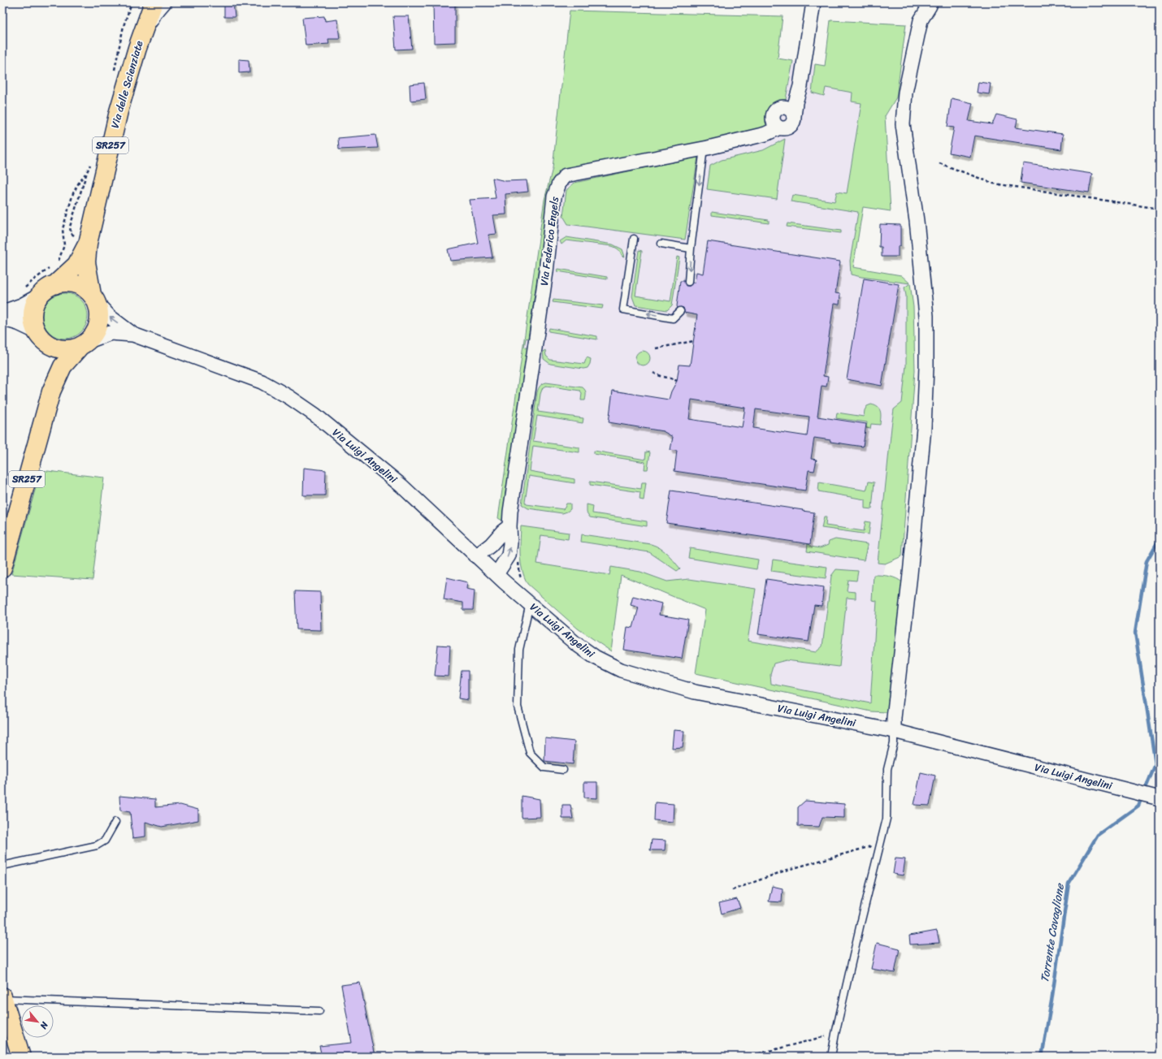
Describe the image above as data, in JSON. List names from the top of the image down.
{
  "streets": {
    "main road": ["Via delle Scienziate", "SR257"],
    "street": ["Via Federico Engels", "Via Luigi Angelini"]
  },
  "crossings": [
    ["Via delle Scienziate", "SR257"],
    ["Via delle Scienziate", "Via Luigi Angelini"],
    ["SR257", "Via Luigi Angelini"],
    ["Via Federico Engels", "Via Luigi Angelini"]
  ],
  "water": ["Torrente Cavaglione"],
  "north": "bottom right"
}
